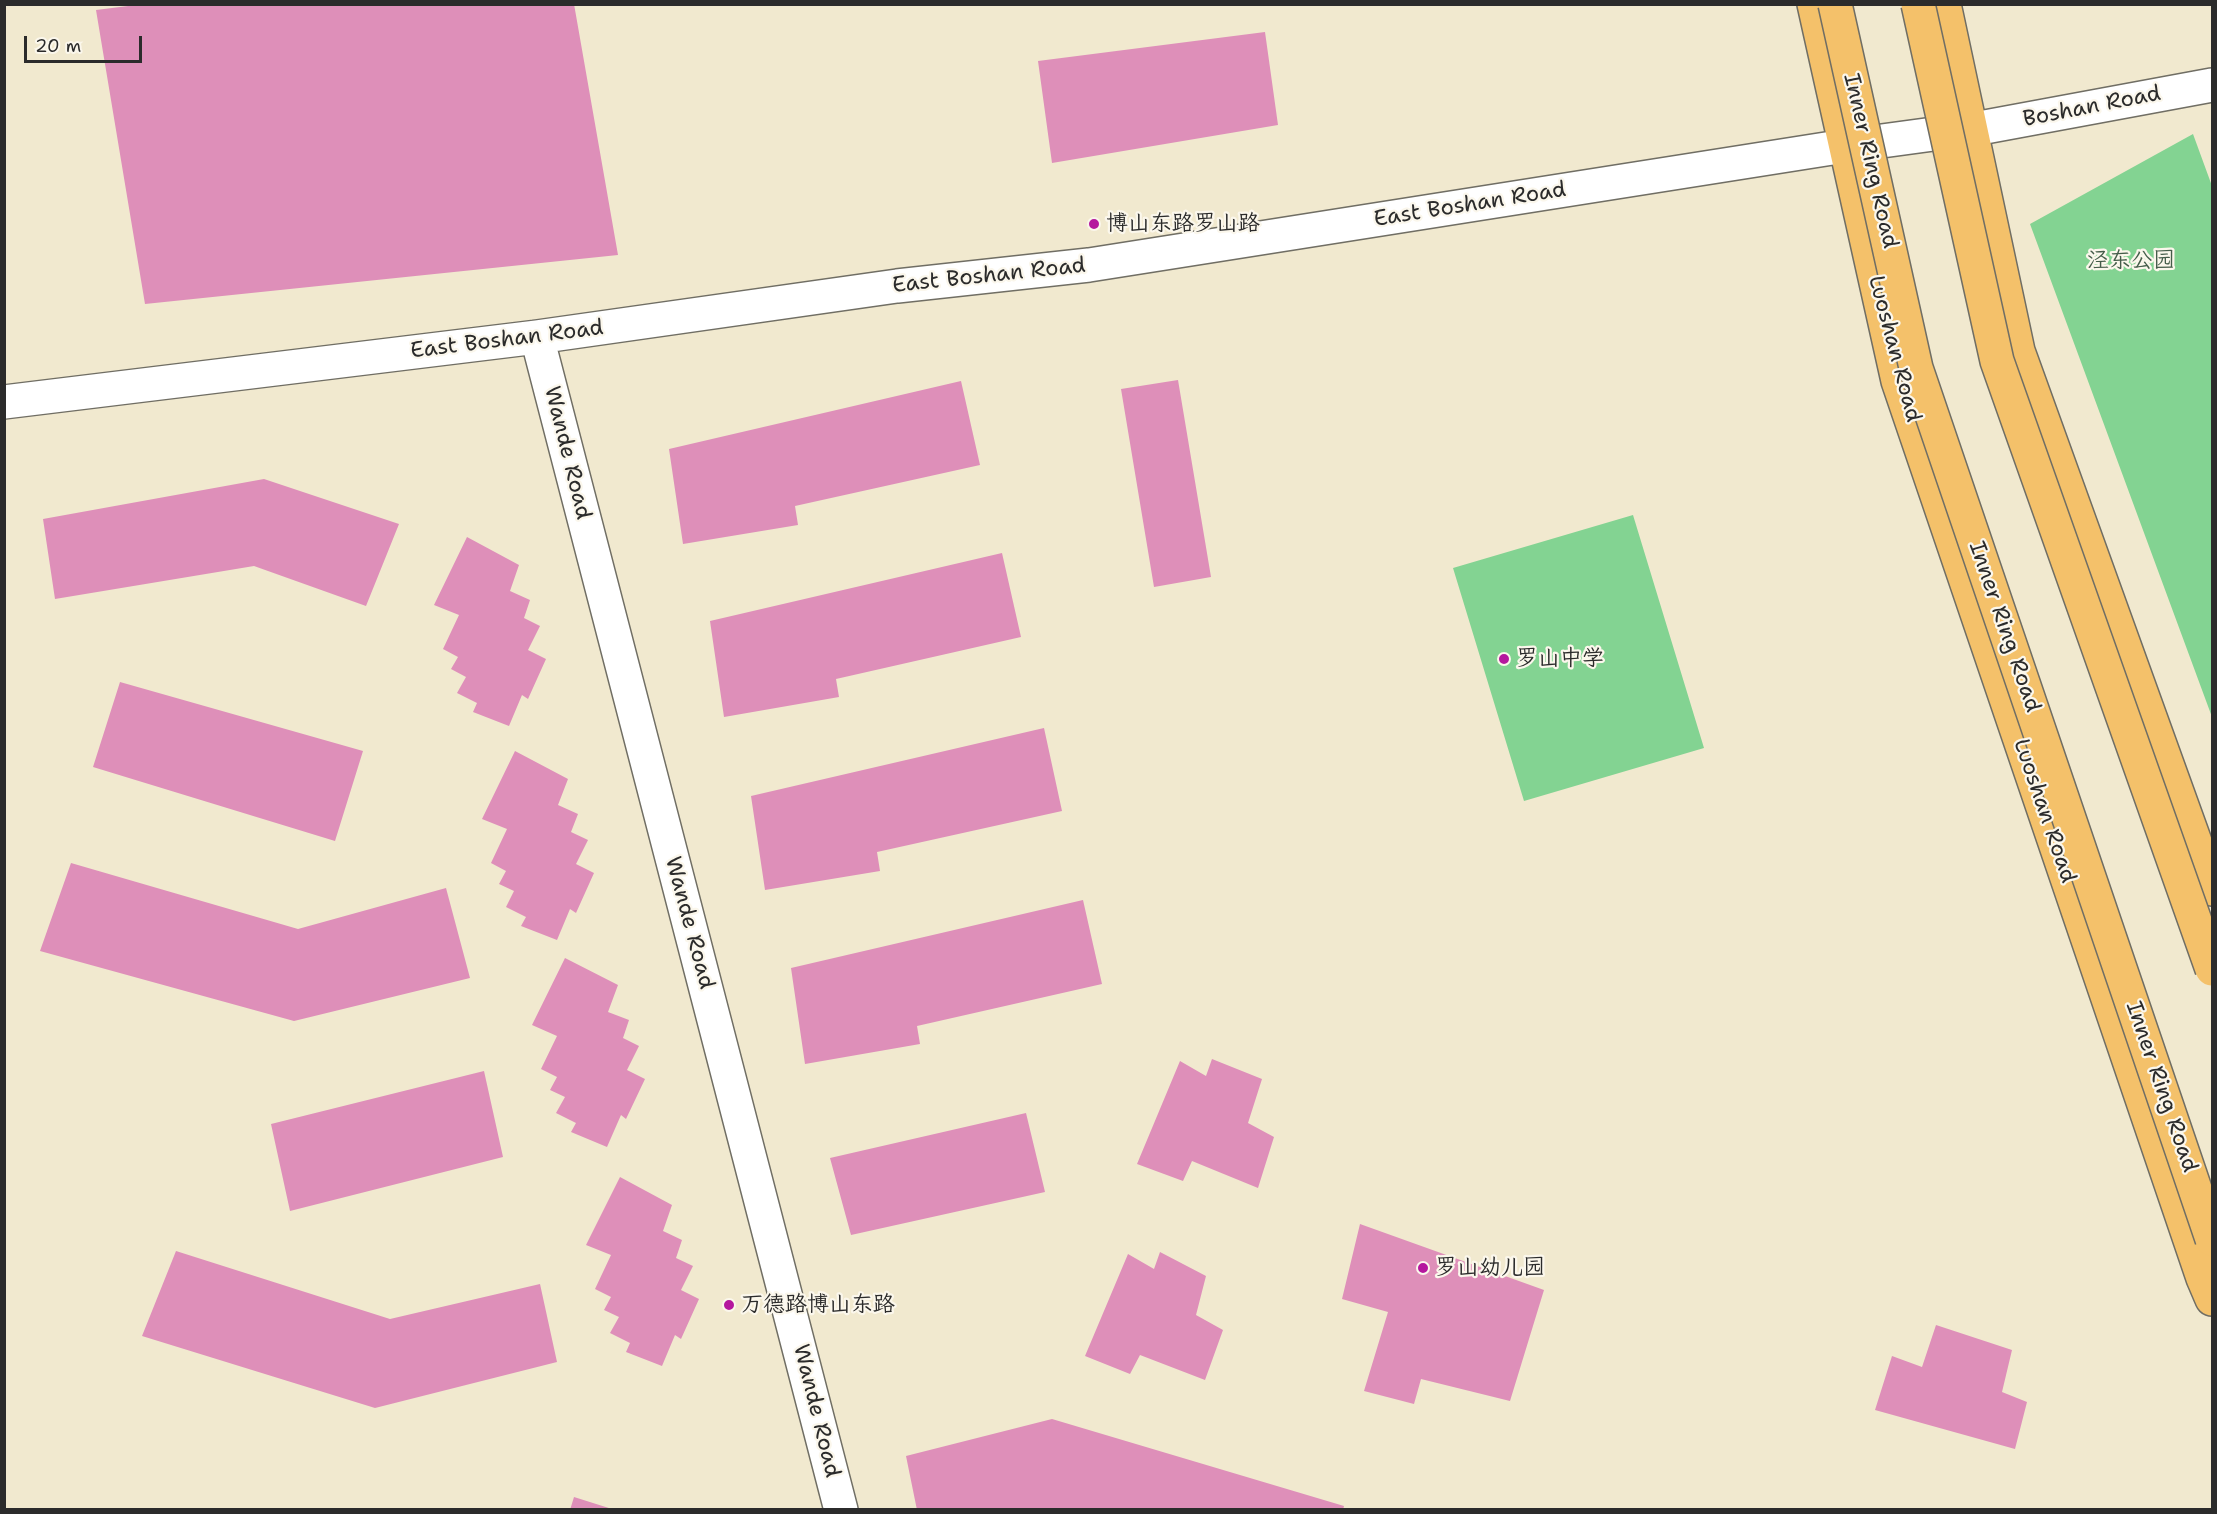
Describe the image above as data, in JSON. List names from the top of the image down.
{
  "streets": {
    "main road": ["Inner Ring Road", "Luoshan Road"],
    "street": ["Boshan Road", "East Boshan Road", "Wande Road"]
  },
  "crossings": [
    ["Boshan Road", "East Boshan Road"],
    ["East Boshan Road", "Luoshan Road"],
    ["East Boshan Road", "Wande Road"]
  ],
  "parks": ["泾东公园"],
  "places": [
    "博山东路罗山路",
    "罗山中学",
    "罗山幼儿园",
    "万德路博山东路"
  ],
  "scale_bar": "20 m"
}
